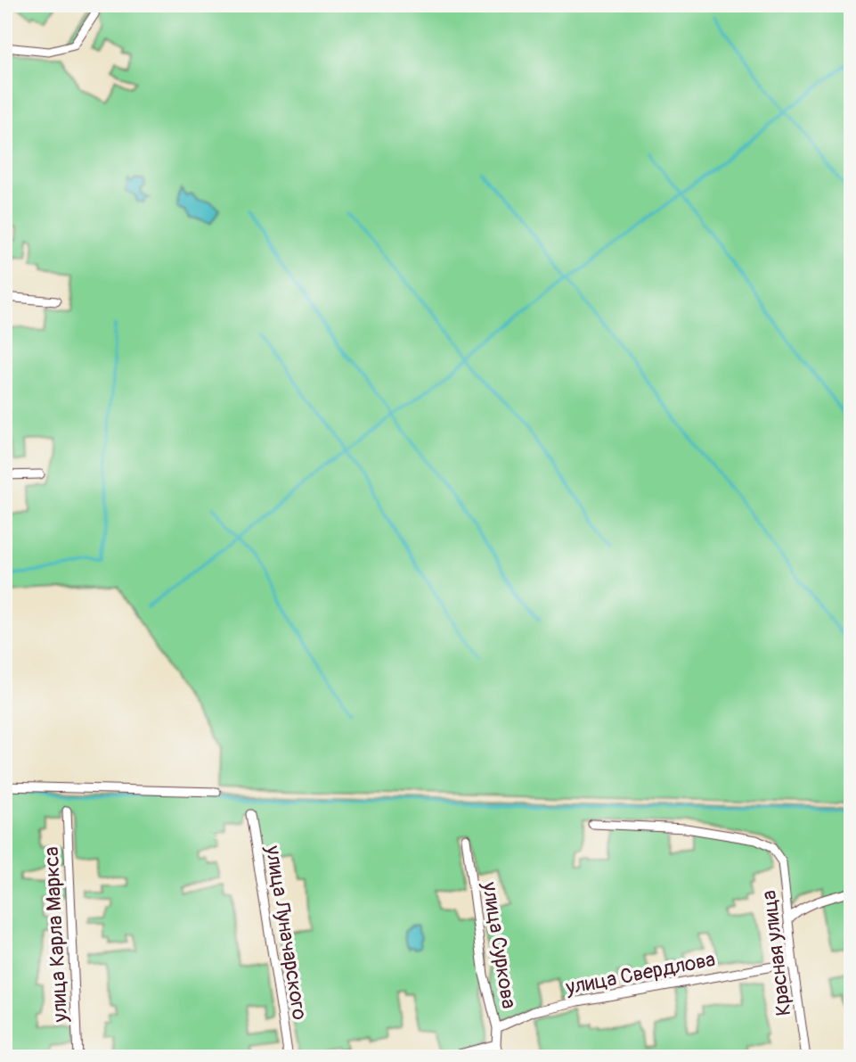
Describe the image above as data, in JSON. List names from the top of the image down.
{
  "streets": {
    "street": [
      "улица Луначарского",
      "улица Карла Маркса",
      "улица Суркова",
      "Красная улица",
      "улица Свердлова"
    ]
  },
  "crossings": [
    ["улица Суркова", "улица Свердлова"],
    ["Красная улица", "улица Свердлова"]
  ]
}
